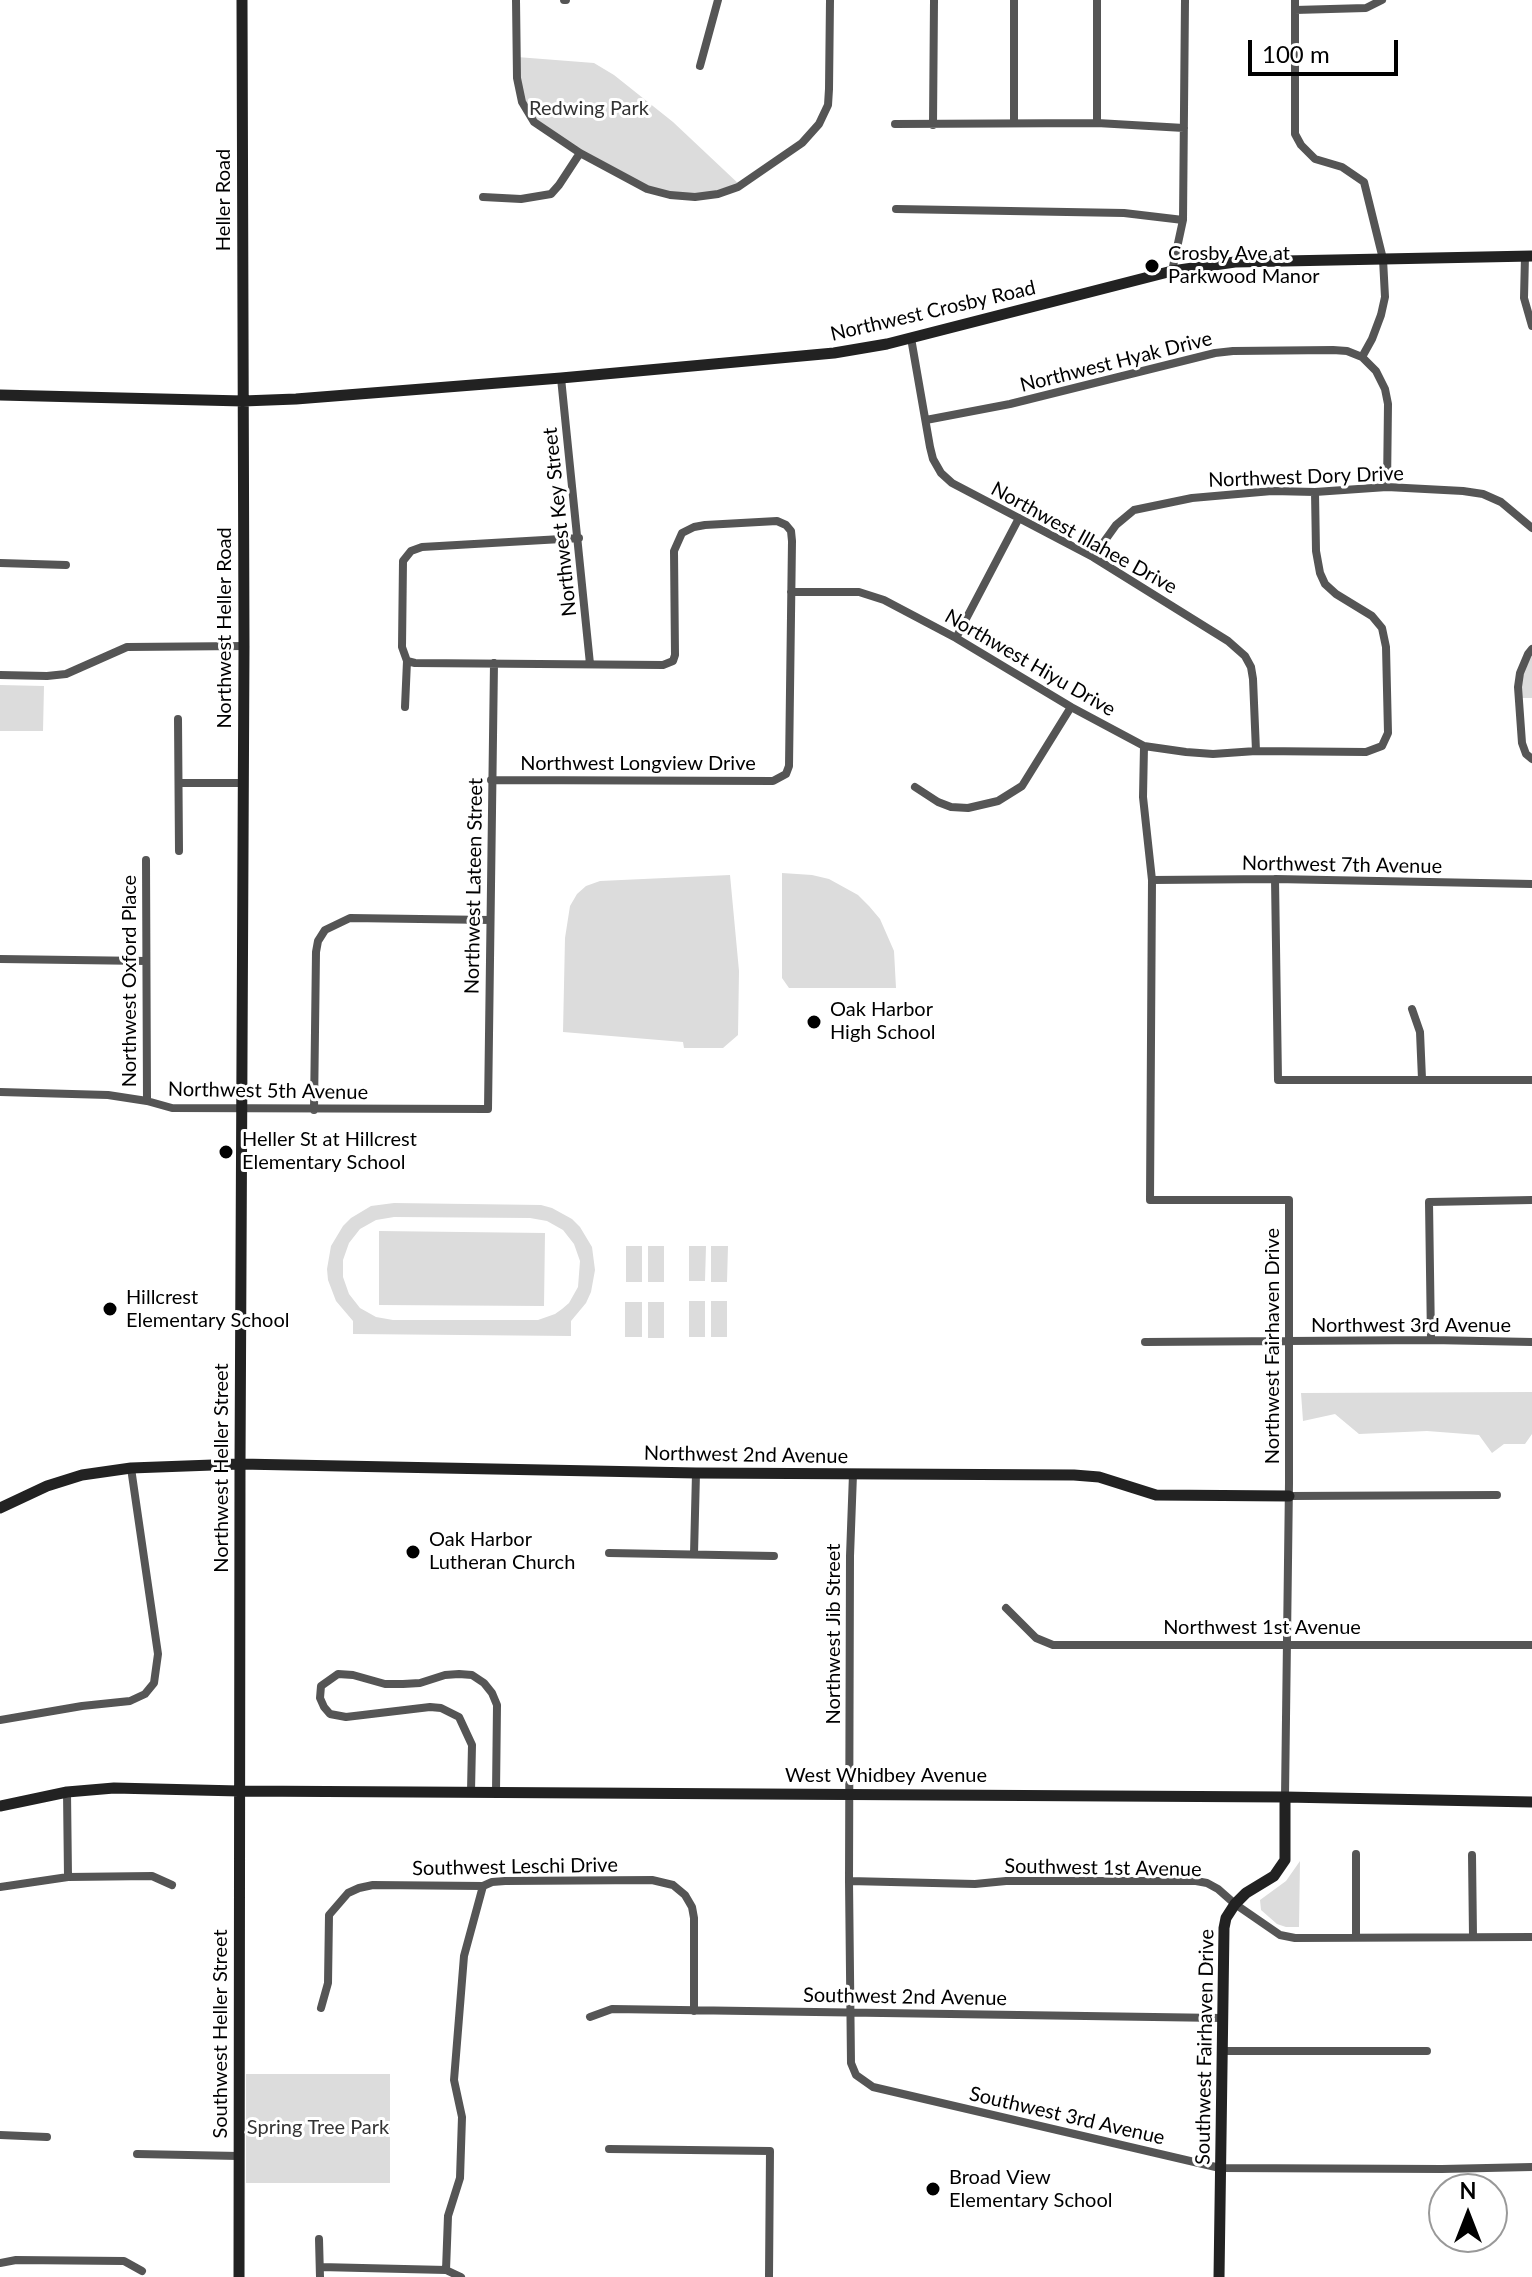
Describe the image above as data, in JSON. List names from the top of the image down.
{
  "streets": {
    "street": [
      "Heller Road",
      "Northwest Crosby Road",
      "Northwest Hyak Drive",
      "Northwest Dory Drive",
      "Northwest Key Street",
      "Northwest Illahee Drive",
      "Northwest Heller Road",
      "Northwest Hiyu Drive",
      "Northwest Longview Drive",
      "Northwest 7th Avenue",
      "Northwest Lateen Street",
      "Northwest Oxford Place",
      "Northwest 5th Avenue",
      "Northwest 3rd Avenue",
      "Northwest Fairhaven Drive",
      "Northwest 2nd Avenue",
      "Northwest Heller Street",
      "Northwest 1st Avenue",
      "Northwest Jib Street",
      "West Whidbey Avenue",
      "Southwest Leschi Drive",
      "Southwest 1st Avenue",
      "Southwest 2nd Avenue",
      "Southwest Heller Street",
      "Southwest Fairhaven Drive",
      "Southwest 3rd Avenue"
    ]
  },
  "crossings": [
    ["Heller Road", "Northwest Crosby Road"],
    ["Heller Road", "Northwest Heller Road"],
    ["Northwest Crosby Road", "Northwest Key Street"],
    ["Northwest Crosby Road", "Northwest Illahee Drive"],
    ["Northwest Crosby Road", "Northwest Heller Road"],
    ["Northwest Hyak Drive", "Northwest Illahee Drive"],
    ["Northwest Dory Drive", "Northwest Illahee Drive"],
    ["Northwest Dory Drive", "Northwest Hiyu Drive"],
    ["Northwest Key Street", "Northwest Longview Drive"],
    ["Northwest Illahee Drive", "Northwest Hiyu Drive"],
    ["Northwest Heller Road", "Northwest Heller Street"],
    ["Northwest Hiyu Drive", "Northwest Longview Drive"],
    ["Northwest Hiyu Drive", "Northwest Fairhaven Drive"],
    ["Northwest Longview Drive", "Northwest Lateen Street"],
    ["Northwest 7th Avenue", "Northwest Fairhaven Drive"],
    ["Northwest Lateen Street", "Northwest 5th Avenue"],
    ["Northwest Oxford Place", "Northwest 5th Avenue"],
    ["Northwest 5th Avenue", "Northwest Heller Street"],
    ["Northwest 3rd Avenue", "Northwest Fairhaven Drive"],
    ["Northwest Fairhaven Drive", "Northwest 2nd Avenue"],
    ["Northwest Fairhaven Drive", "Northwest 1st Avenue"],
    ["Northwest Fairhaven Drive", "West Whidbey Avenue"],
    ["Northwest Fairhaven Drive", "Southwest Fairhaven Drive"],
    ["Northwest 2nd Avenue", "Northwest Heller Street"],
    ["Northwest 2nd Avenue", "Northwest Jib Street"],
    ["Northwest Heller Street", "West Whidbey Avenue"],
    ["Northwest Heller Street", "Southwest Heller Street"],
    ["Northwest Jib Street", "West Whidbey Avenue"],
    ["Northwest Jib Street", "Southwest 1st Avenue"],
    ["Northwest Jib Street", "Southwest 3rd Avenue"],
    ["West Whidbey Avenue", "Southwest Heller Street"],
    ["West Whidbey Avenue", "Southwest Fairhaven Drive"],
    ["Southwest Leschi Drive", "Southwest 2nd Avenue"],
    ["Southwest 1st Avenue", "Southwest Fairhaven Drive"],
    ["Southwest 1st Avenue", "Southwest 3rd Avenue"],
    ["Southwest 2nd Avenue", "Southwest Fairhaven Drive"],
    ["Southwest 2nd Avenue", "Southwest 3rd Avenue"],
    ["Southwest Fairhaven Drive", "Southwest 3rd Avenue"]
  ],
  "parks": ["Redwing Park", "Spring Tree Park"],
  "places": [
    "Crosby Ave at Parkwood Manor",
    "Oak Harbor High School",
    "Heller St at Hillcrest Elementary School",
    "Hillcrest Elementary School",
    "Oak Harbor Lutheran Church",
    "Broad View Elementary School"
  ],
  "scale_bar": "100 m",
  "north": "top"
}
